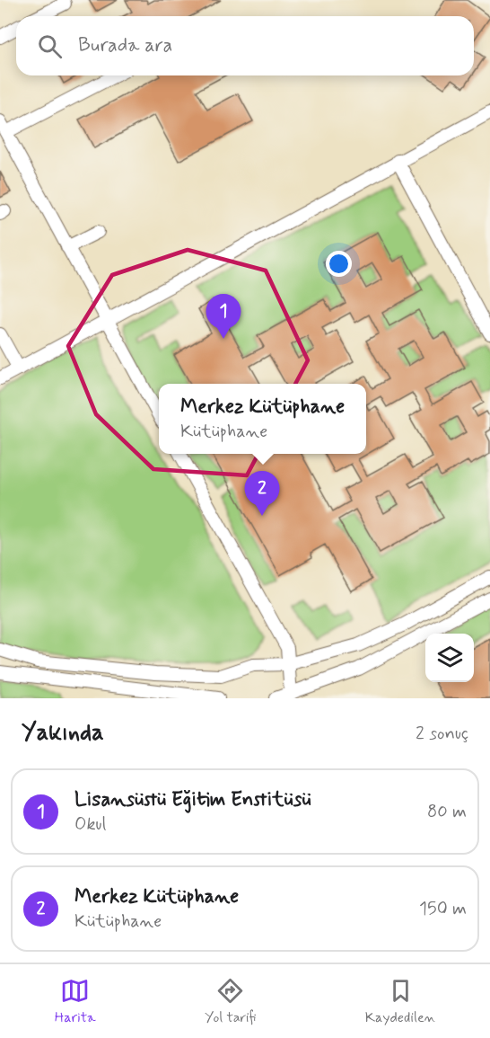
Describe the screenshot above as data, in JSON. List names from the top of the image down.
{
  "page": {
    "search": "Burada ara",
    "pins": ["1", "2"],
    "popup": ["Merkez Kütüphane", "Kütüphane"],
    "heading": ["Yakında", "2 sonuç"],
    "list": [
      {
        "mark": "1",
        "name": "Lisansüstü Eğitim Enstitüsü",
        "note": "Okul",
        "value": "80 m"
      },
      {
        "mark": "2",
        "name": "Merkez Kütüphane",
        "note": "Kütüphane",
        "value": "150 m"
      }
    ],
    "nav": ["Harita", "Yol tarifi", "Kaydedilen"]
  }
}
